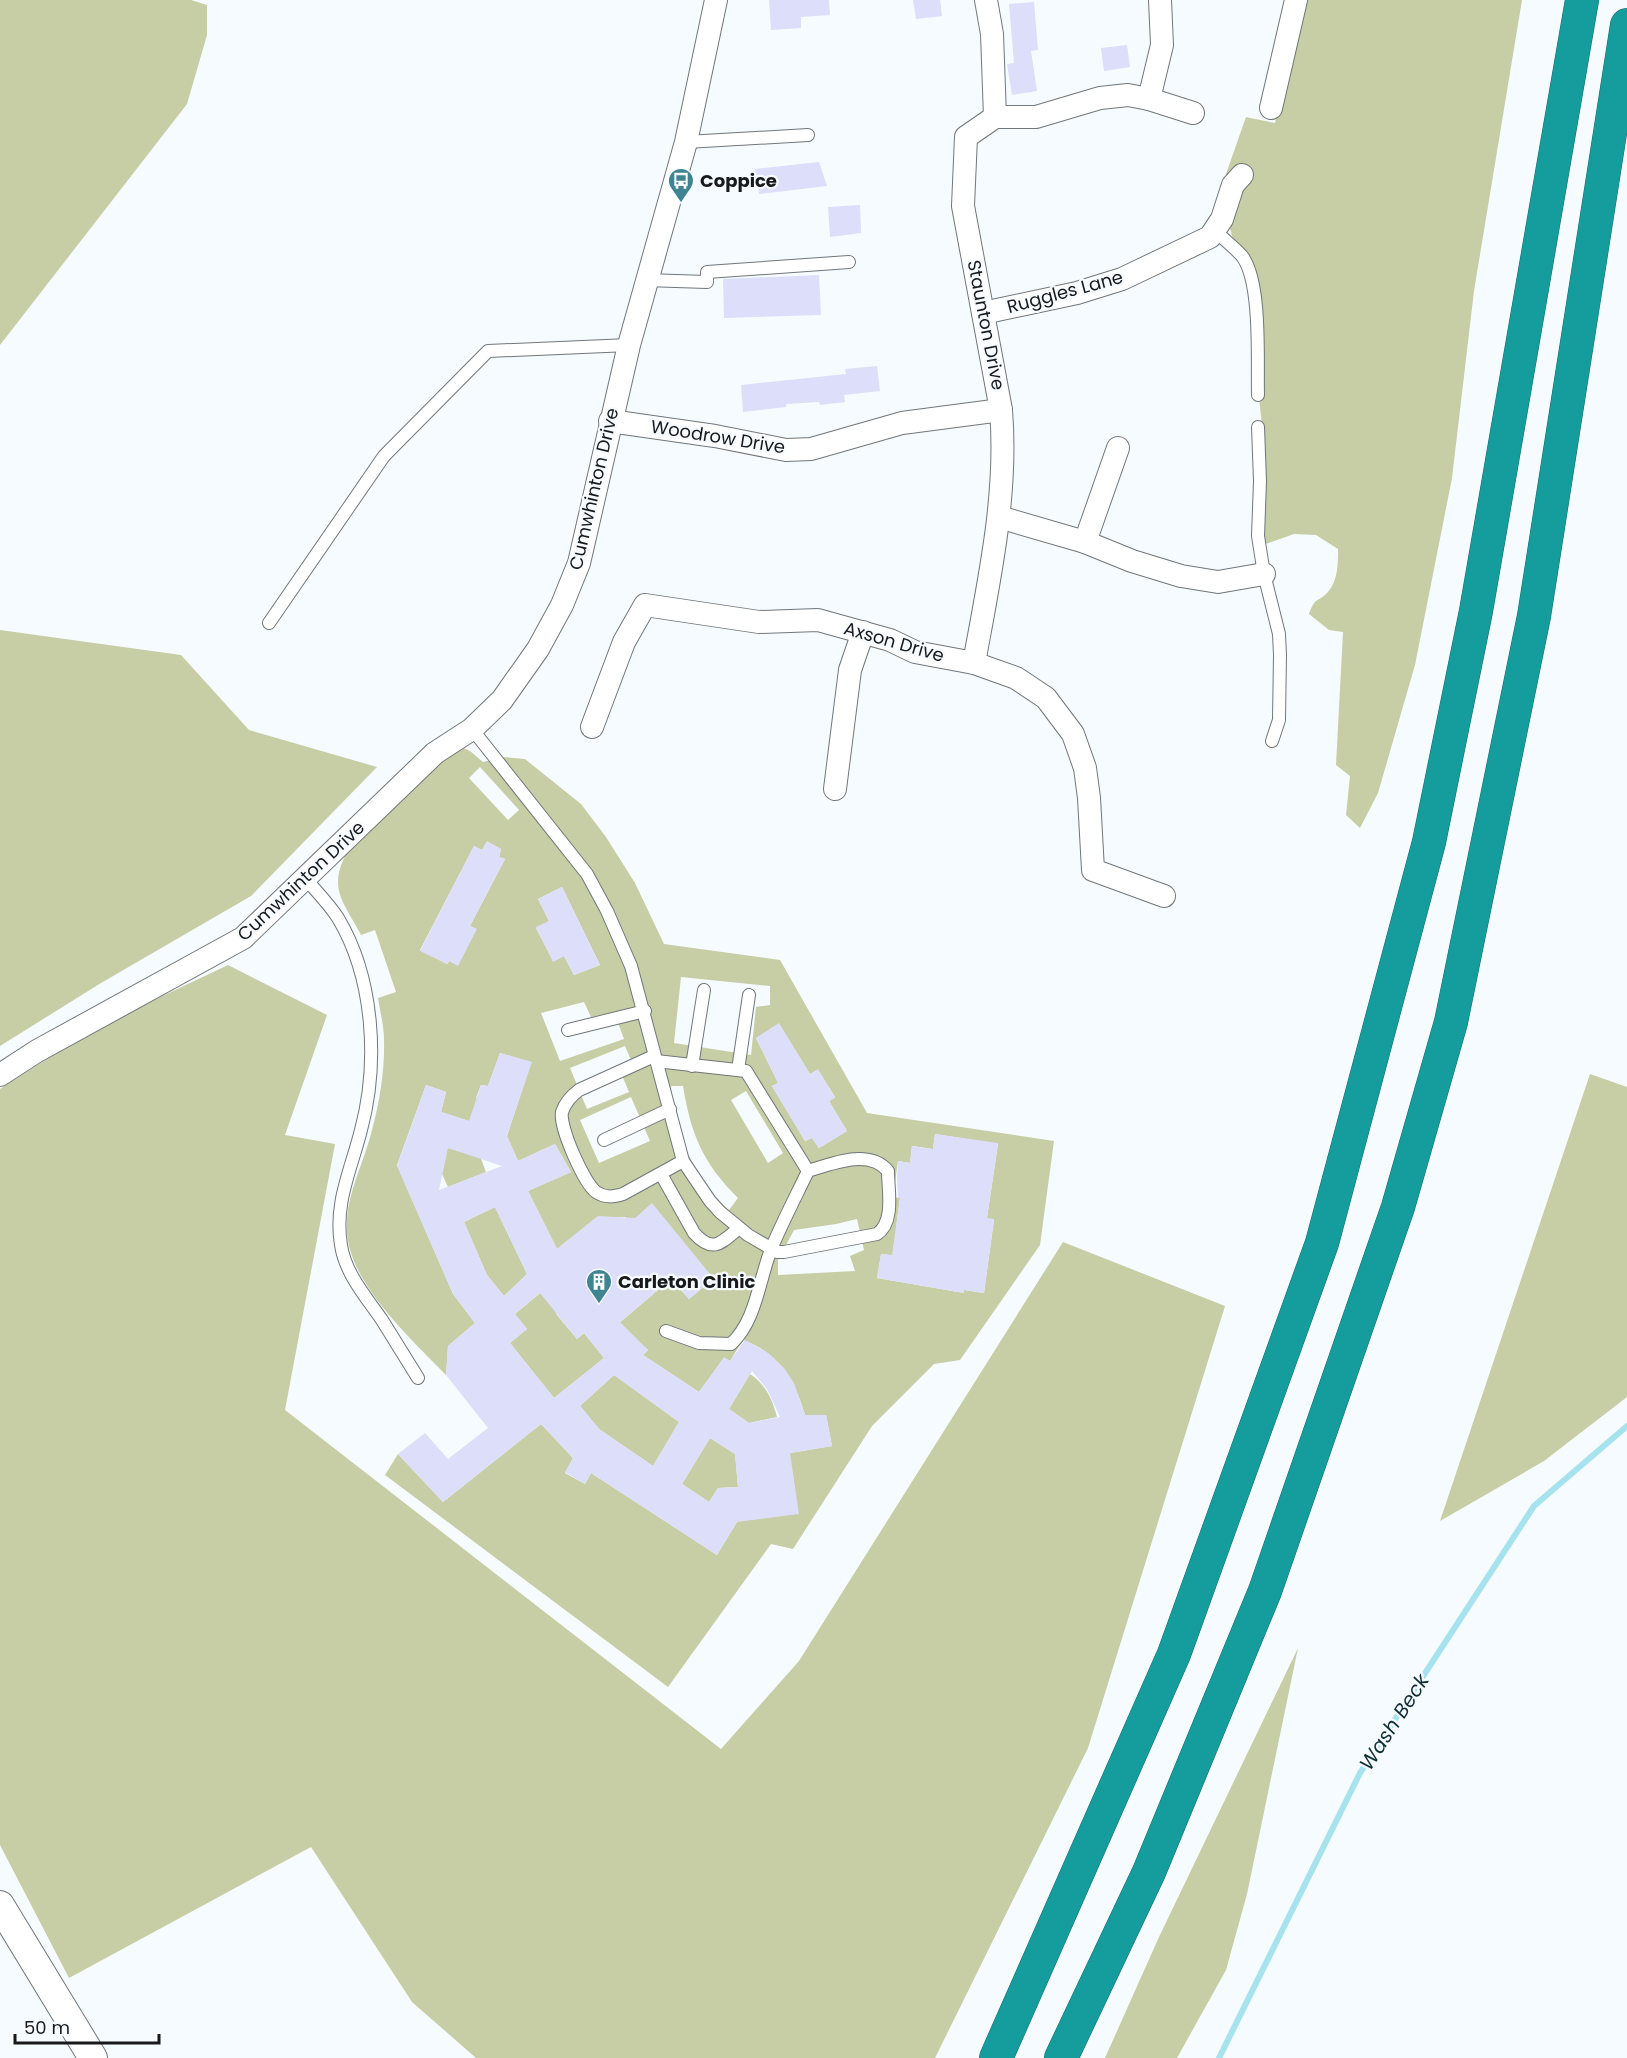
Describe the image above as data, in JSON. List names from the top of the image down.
{
  "streets": {
    "street": [
      "Ruggles Lane",
      "Staunton Drive",
      "Woodrow Drive",
      "Cumwhinton Drive",
      "Axson Drive"
    ]
  },
  "crossings": [
    ["Ruggles Lane", "Staunton Drive"],
    ["Staunton Drive", "Woodrow Drive"],
    ["Staunton Drive", "Axson Drive"],
    ["Woodrow Drive", "Cumwhinton Drive"]
  ],
  "water": ["Wash Beck"],
  "places": {
    "bus stop": ["Coppice"],
    "building": ["Carleton Clinic"]
  },
  "scale_bar": "50 m"
}
